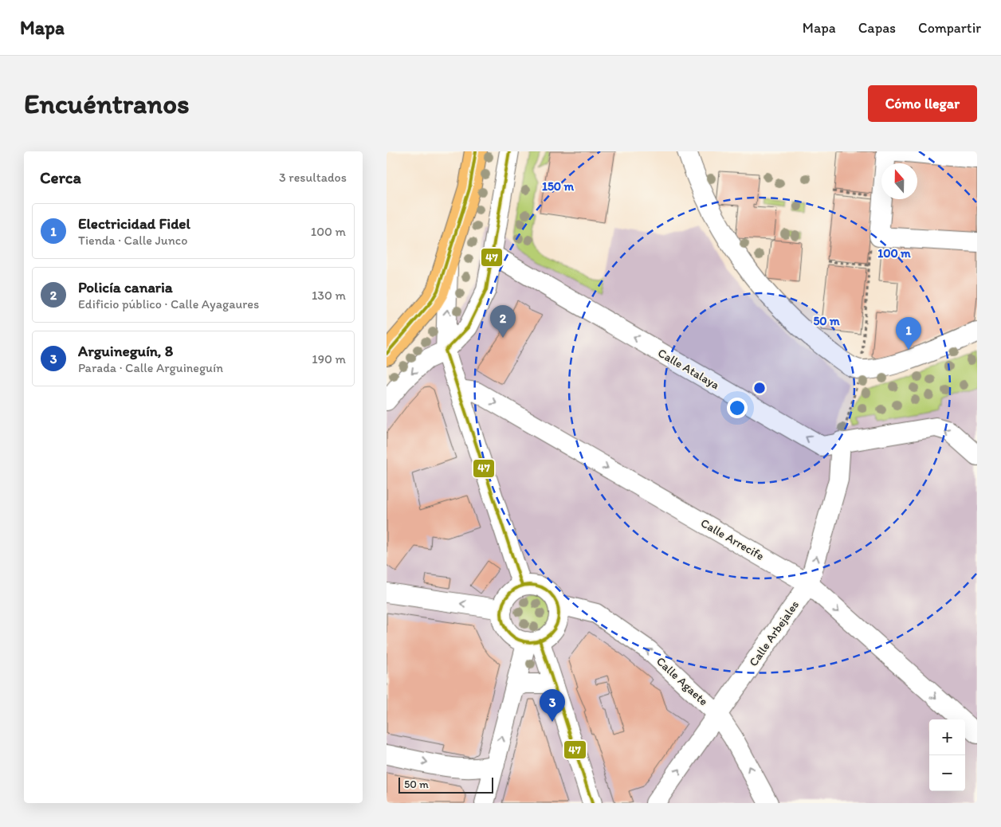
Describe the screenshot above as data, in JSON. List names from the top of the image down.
{
  "streets": {
    "street": [
      "Calle Atalaya",
      "Calle Arrecife",
      "Calle Arbejales",
      "Calle Agaete"
    ]
  },
  "crossings": [
    ["Calle Atalaya", "Calle Arbejales"],
    ["Calle Arrecife", "Calle Arbejales"],
    ["Calle Arbejales", "Calle Agaete"]
  ],
  "one_way": [
    "Calle Atalaya",
    "Calle Arrecife",
    "Calle Arbejales",
    "Calle Agaete"
  ],
  "lines": ["transit line 47"],
  "scale_bar": "50 m",
  "north": "top",
  "page": {
    "header": "Mapa",
    "nav": ["Mapa", "Capas", "Compartir"],
    "buttons": "Cómo llegar",
    "title": "Encuéntranos",
    "heading": ["Cerca", "3 resultados"],
    "list": [
      {
        "mark": "1",
        "name": "Electricidad Fidel",
        "note": "Tienda · Calle Junco",
        "value": "100 m"
      },
      {
        "mark": "2",
        "name": "Policía canaria",
        "note": "Edificio público · Calle Ayagaures",
        "value": "130 m"
      },
      {
        "mark": "3",
        "name": "Arguineguín, 8",
        "note": "Parada · Calle Arguineguín",
        "value": "190 m"
      }
    ],
    "pins": ["2", "1", "3"],
    "map_buttons": ["+", "−"],
    "scale": "50 m"
  },
  "rings": ["150 m", "100 m", "50 m"]
}
